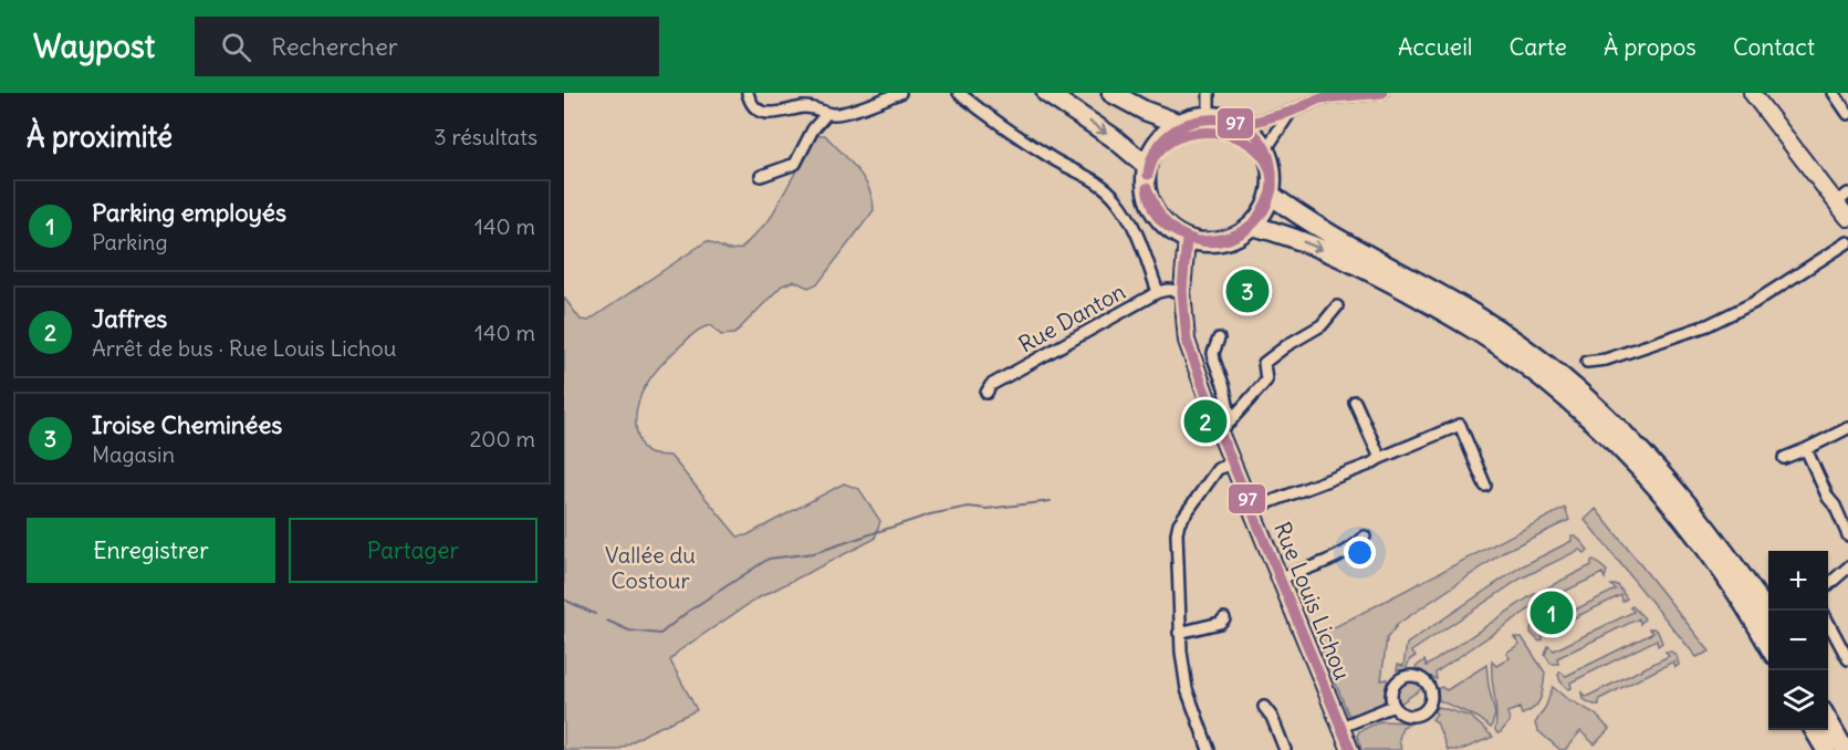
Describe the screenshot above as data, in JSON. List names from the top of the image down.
{
  "streets": {
    "main road": ["Rue Louis Lichou"],
    "street": ["Rue Danton"]
  },
  "crossings": [
    ["Rue Danton", "Rue Louis Lichou"]
  ],
  "parks": ["Vallée du Costour"],
  "lines": ["transit line 97"],
  "page": {
    "header": "Waypost",
    "search": "Rechercher",
    "nav": [
      "Accueil",
      "Carte",
      "À propos",
      "Contact"
    ],
    "heading": ["À proximité", "3 résultats"],
    "list": [
      {
        "mark": "1",
        "name": "Parking employés",
        "note": "Parking",
        "value": "140 m"
      },
      {
        "mark": "2",
        "name": "Jaffres",
        "note": "Arrêt de bus · Rue Louis Lichou",
        "value": "140 m"
      },
      {
        "mark": "3",
        "name": "Iroise Cheminées",
        "note": "Magasin",
        "value": "200 m"
      }
    ],
    "pins": ["3", "2", "1"],
    "buttons": ["Enregistrer", "Partager"],
    "map_buttons": ["+", "−"]
  }
}
